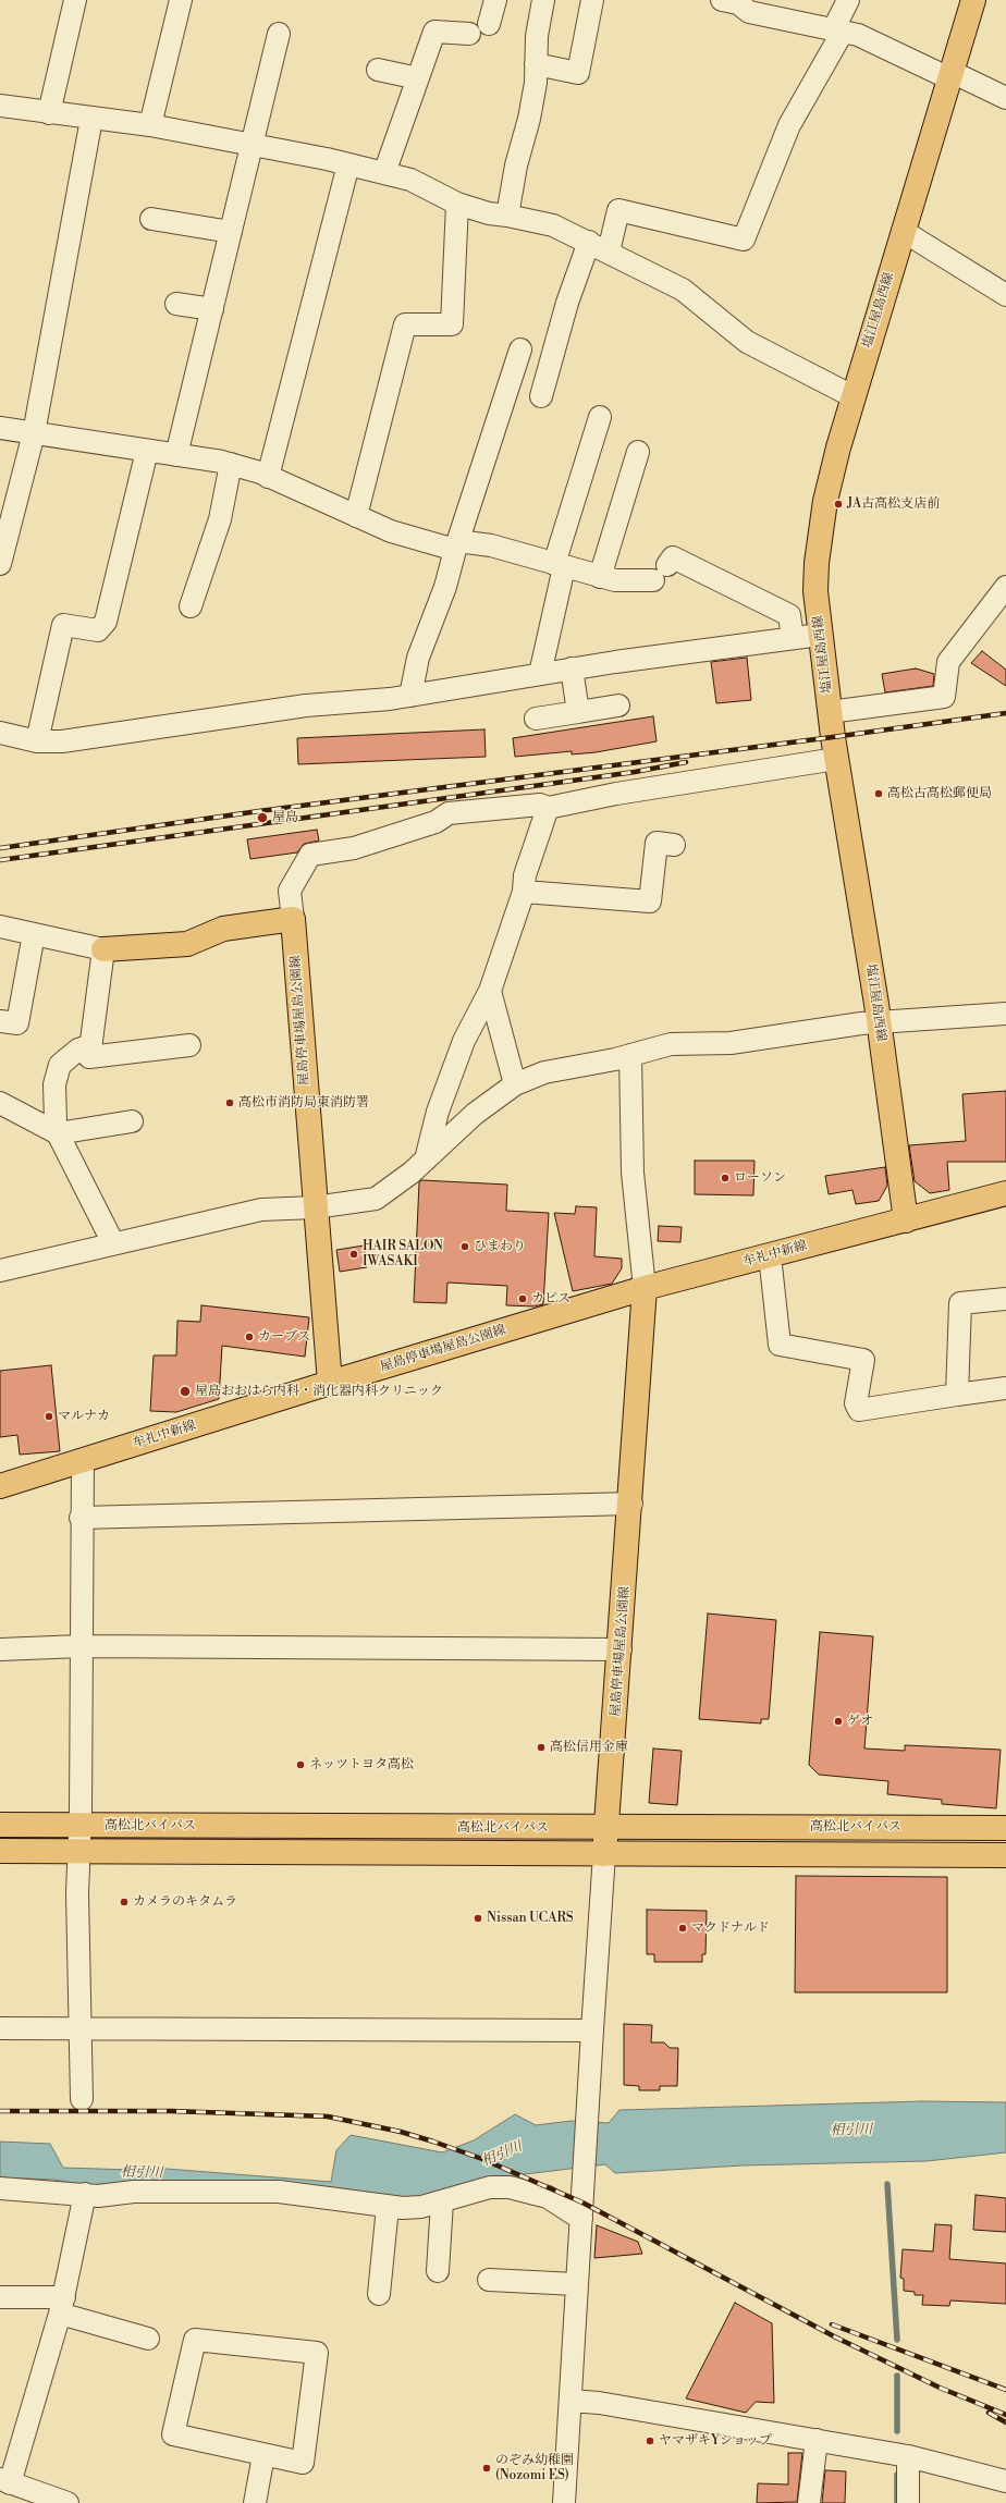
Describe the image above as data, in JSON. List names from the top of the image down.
{
  "streets": {
    "main road": [
      "塩江屋島西線",
      "屋島停車場屋島公園線",
      "牟礼中新線",
      "高松北バイパス"
    ]
  },
  "crossings": [
    ["塩江屋島西線", "牟礼中新線"],
    ["屋島停車場屋島公園線", "牟礼中新線"],
    ["屋島停車場屋島公園線", "高松北バイパス"]
  ],
  "water": ["相引川"],
  "places": [
    "JA古高松支店前",
    "高松古高松郵便局",
    "屋島",
    "高松市消防局東消防署",
    "ローソン",
    "ひまわり",
    "HAIR SALON IWASAKI",
    "カピス",
    "カーブス",
    "屋島おおはら内科・消化器内科クリニック",
    "マルナカ",
    "ゲオ",
    "高松信用金庫",
    "ネッツトヨタ高松",
    "カメラのキタムラ",
    "Nissan UCARS",
    "マクドナルド",
    "ヤマザキYショップ",
    "のぞみ幼稚園 (Nozomi ES)"
  ]
}
